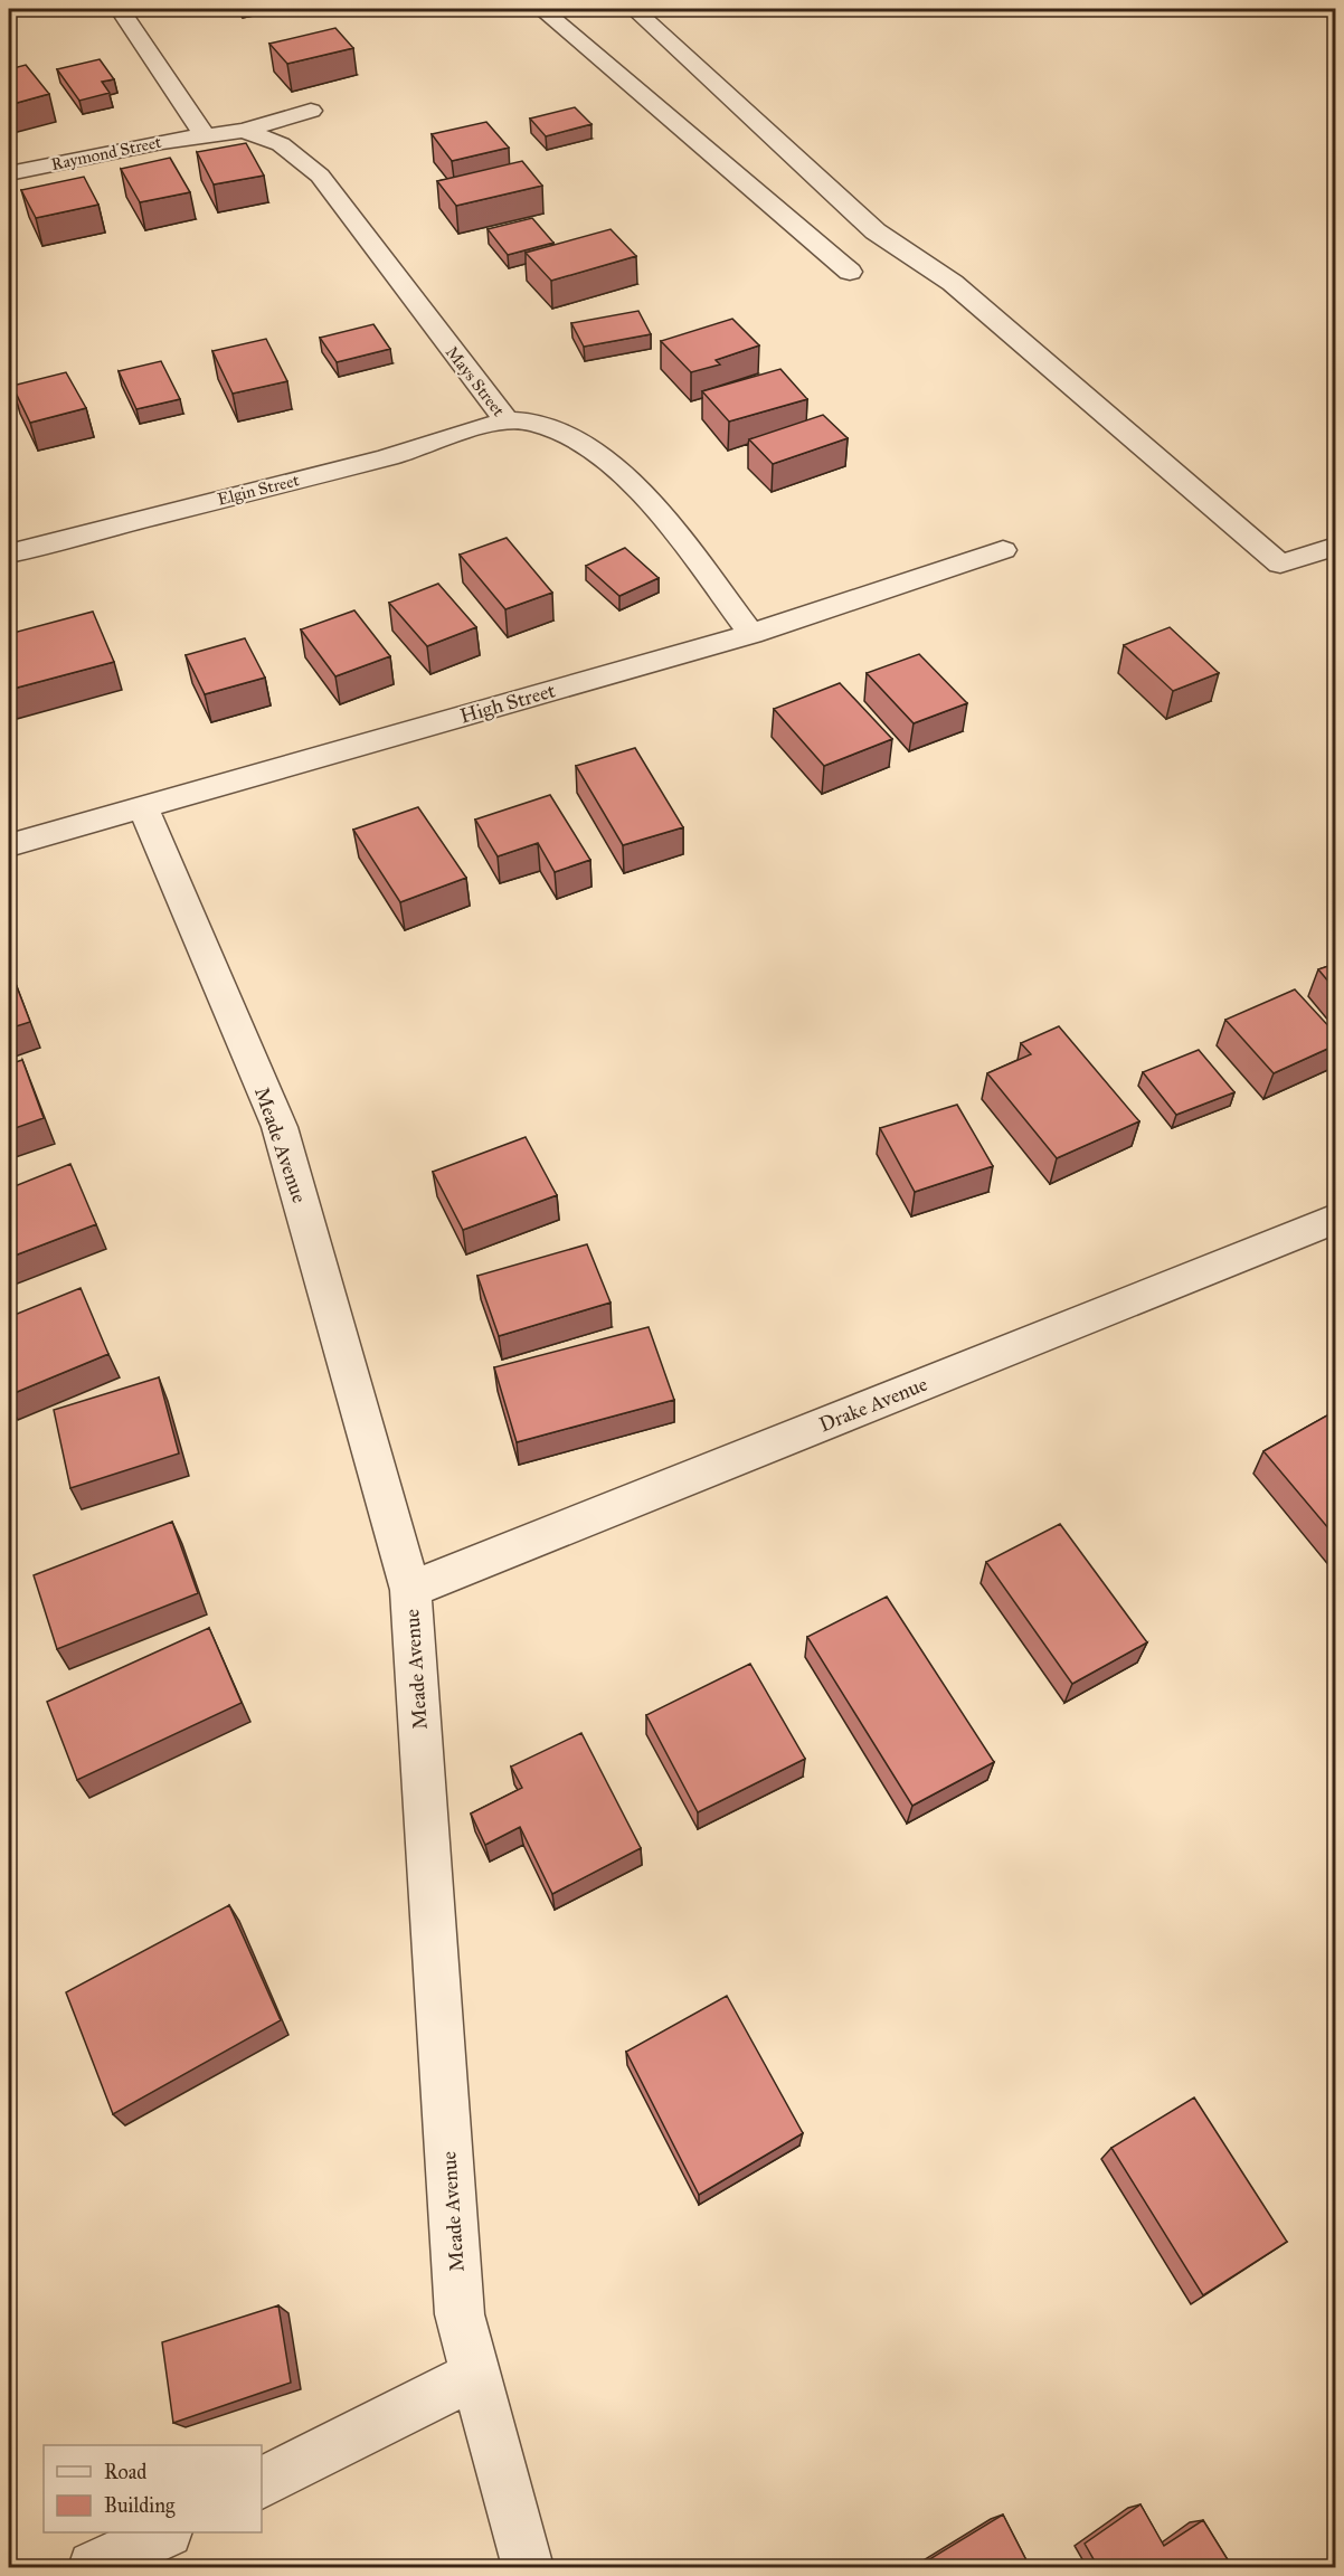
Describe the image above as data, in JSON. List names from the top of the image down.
{
  "streets": {
    "street": [
      "Raymond Street",
      "Mays Street",
      "Elgin Street",
      "High Street",
      "Meade Avenue",
      "Drake Avenue"
    ]
  },
  "crossings": [
    ["Raymond Street", "Mays Street"],
    ["Mays Street", "Elgin Street"],
    ["Mays Street", "High Street"],
    ["High Street", "Meade Avenue"],
    ["Meade Avenue", "Drake Avenue"]
  ],
  "legend": ["Road", "Building"]
}
